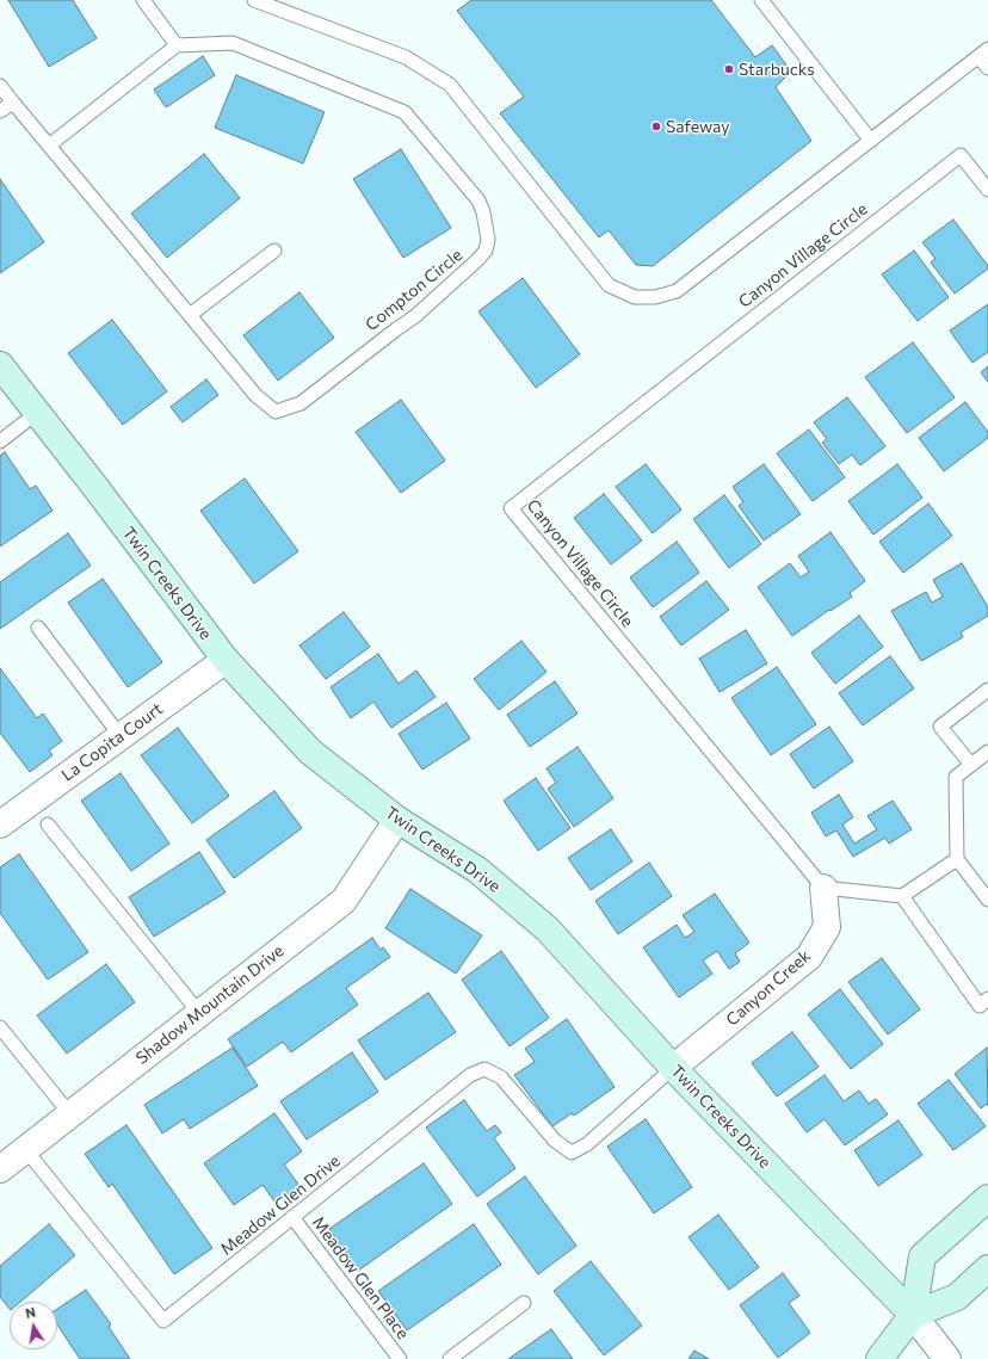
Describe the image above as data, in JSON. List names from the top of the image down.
{
  "streets": {
    "street": [
      "Twin Creeks Drive",
      "La Copita Court",
      "Canyon Creek",
      "Shadow Mountain Drive"
    ],
    "lane": [
      "Canyon Village Circle",
      "Compton Circle",
      "Meadow Glen Drive",
      "Meadow Glen Place"
    ]
  },
  "crossings": [
    ["Canyon Village Circle", "Canyon Creek"],
    ["Twin Creeks Drive", "La Copita Court"],
    ["Twin Creeks Drive", "Canyon Creek"],
    ["Twin Creeks Drive", "Shadow Mountain Drive"],
    ["Twin Creeks Drive", "Meadow Glen Drive"],
    ["Canyon Creek", "Meadow Glen Drive"],
    ["Shadow Mountain Drive", "Meadow Glen Drive"],
    ["Meadow Glen Drive", "Meadow Glen Place"]
  ],
  "places": ["Starbucks", "Safeway"],
  "north": "top"
}
